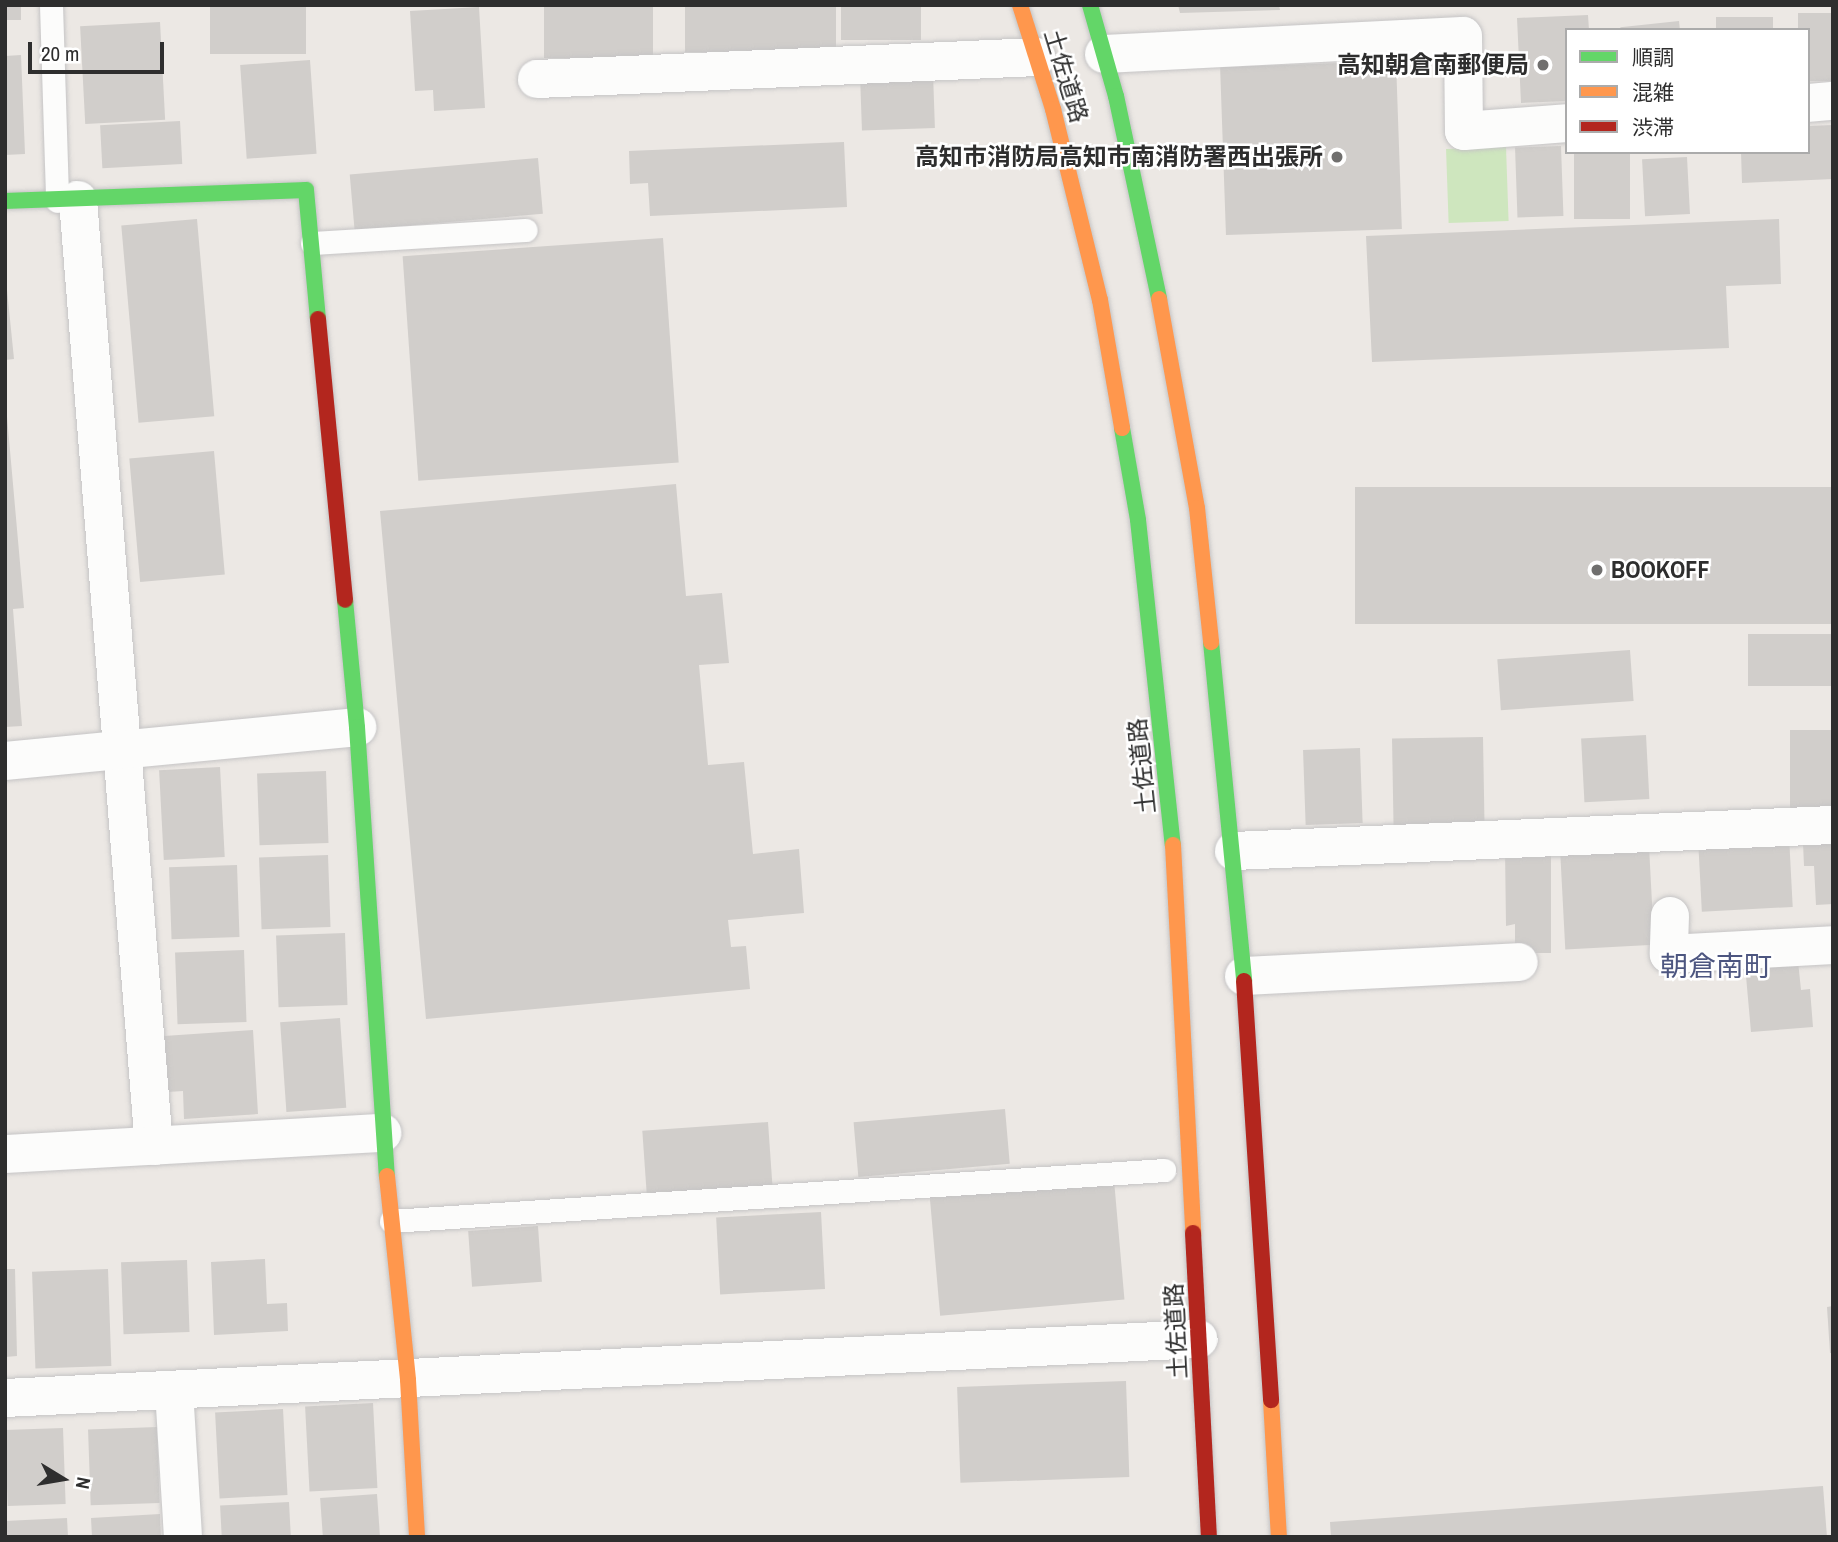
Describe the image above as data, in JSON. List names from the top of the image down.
{
  "streets": {
    "main road": ["土佐道路"]
  },
  "districts": ["朝倉南町"],
  "places": ["高知朝倉南郵便局", "高知市消防局高知市南消防署西出張所", "BOOKOFF"],
  "legend": ["順調", "混雑", "渋滞"],
  "scale_bar": "20 m",
  "north": "right"
}
